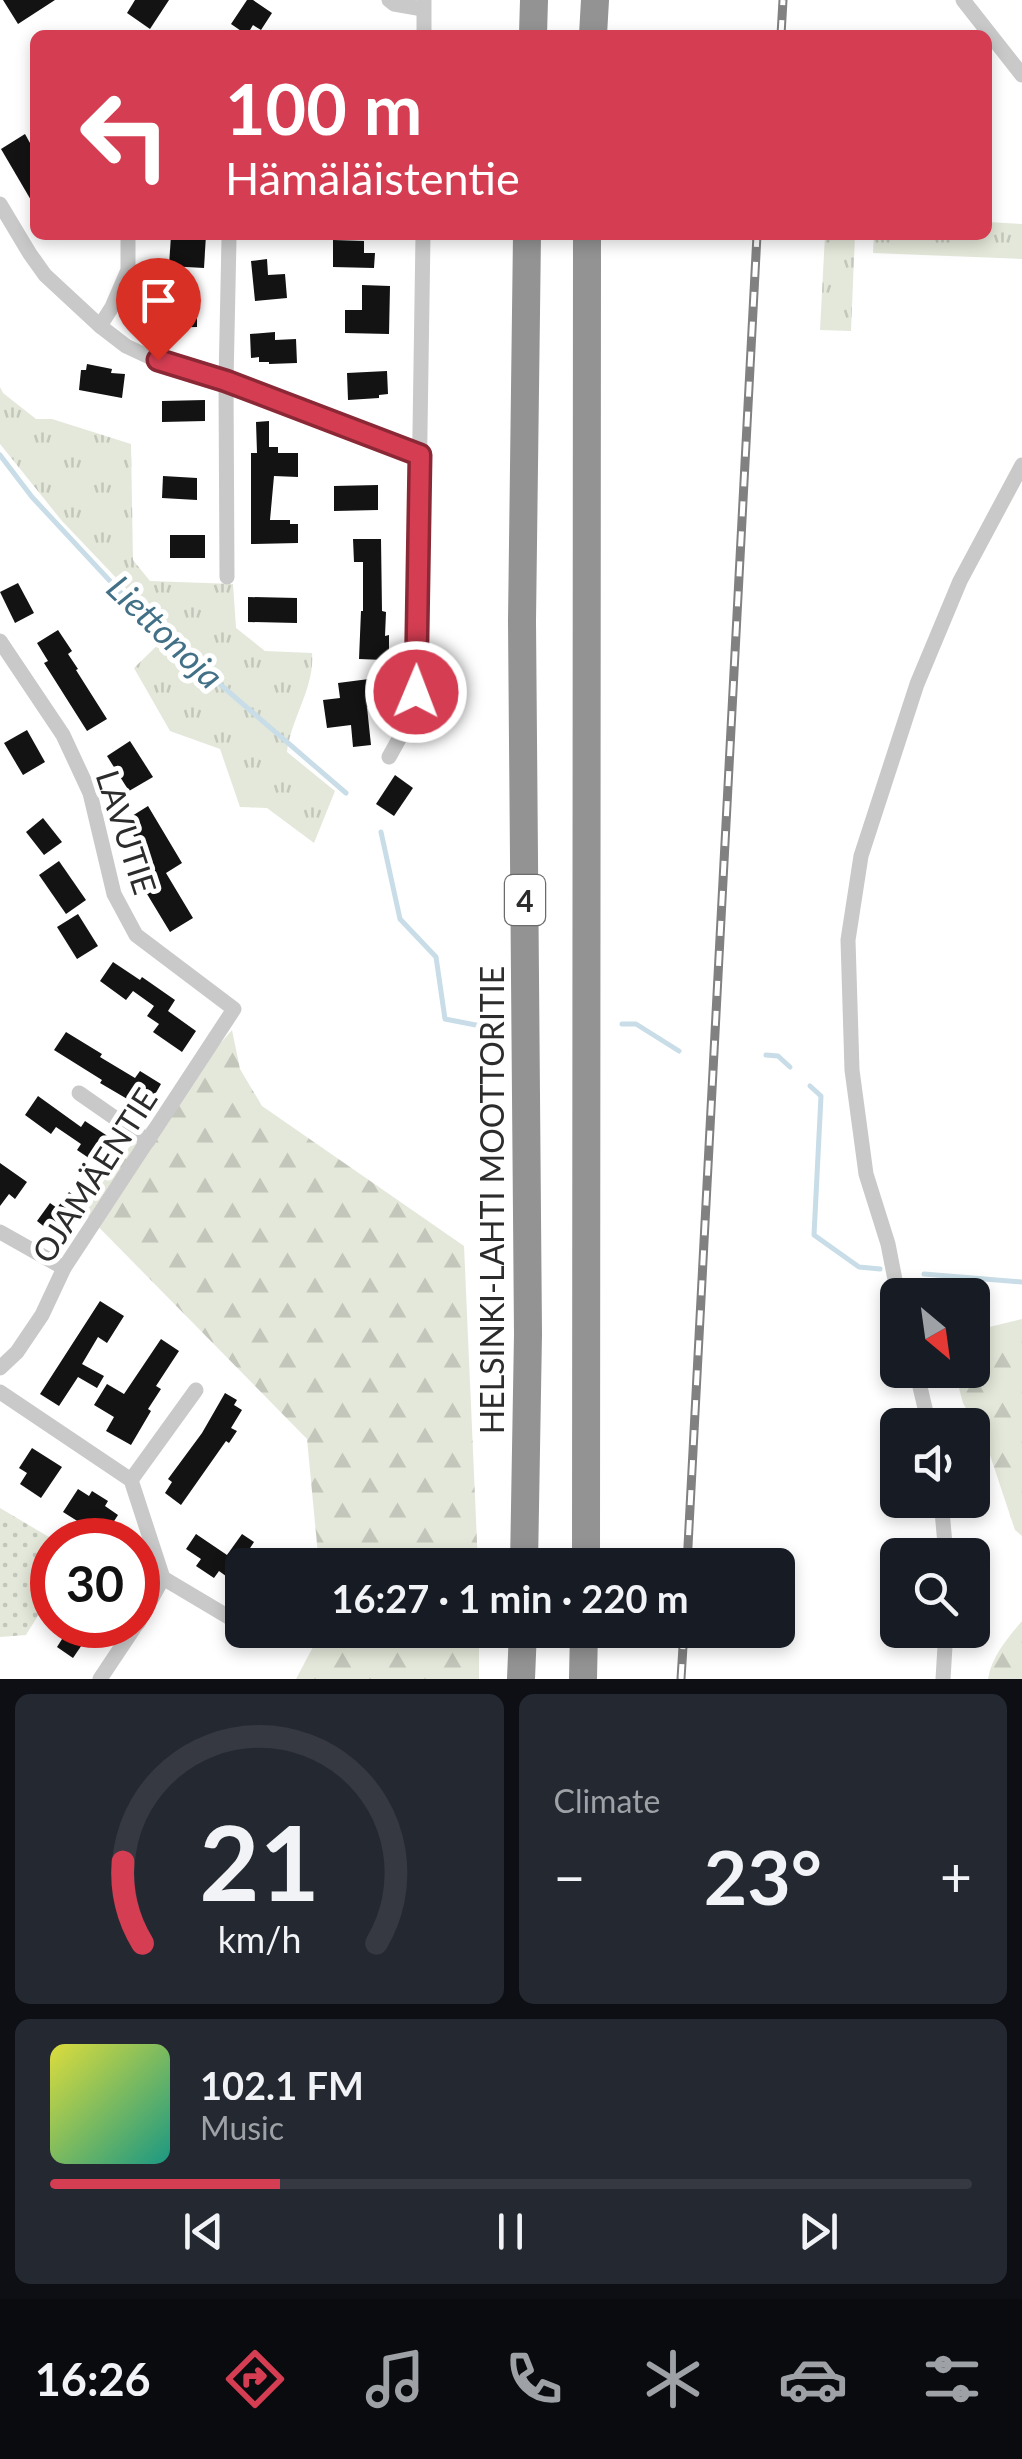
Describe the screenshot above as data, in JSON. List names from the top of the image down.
{
  "streets": {
    "highway": ["4", "HELSINKI-LAHTI MOOTTORITIE"],
    "street": ["LAVUTIE", "OJAMÄENTIE"]
  },
  "crossings": [
    ["LAVUTIE", "OJAMÄENTIE"]
  ],
  "water": ["Liettonoja"],
  "north": "bottom right",
  "page": {
    "turn": ["100 m", "Hämäläistentie"],
    "limit": "30",
    "trip": "16:27 · 1 min · 220 m",
    "tile": "Climate",
    "heat": ["−", "23°", "+"],
    "song": ["102.1 FM", "Music"],
    "tabs": "16:26",
    "gauge": ["21", "km/h"]
  }
}
